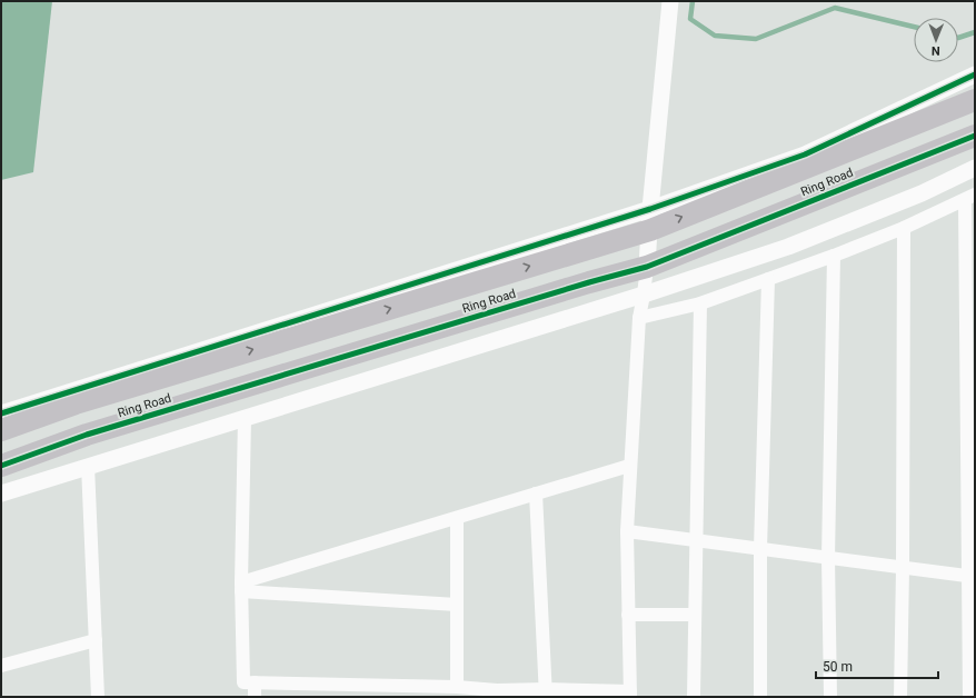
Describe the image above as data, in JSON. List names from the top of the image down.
{
  "streets": {
    "highway": ["Ring Road"]
  },
  "scale_bar": "50 m",
  "north": "bottom"
}
